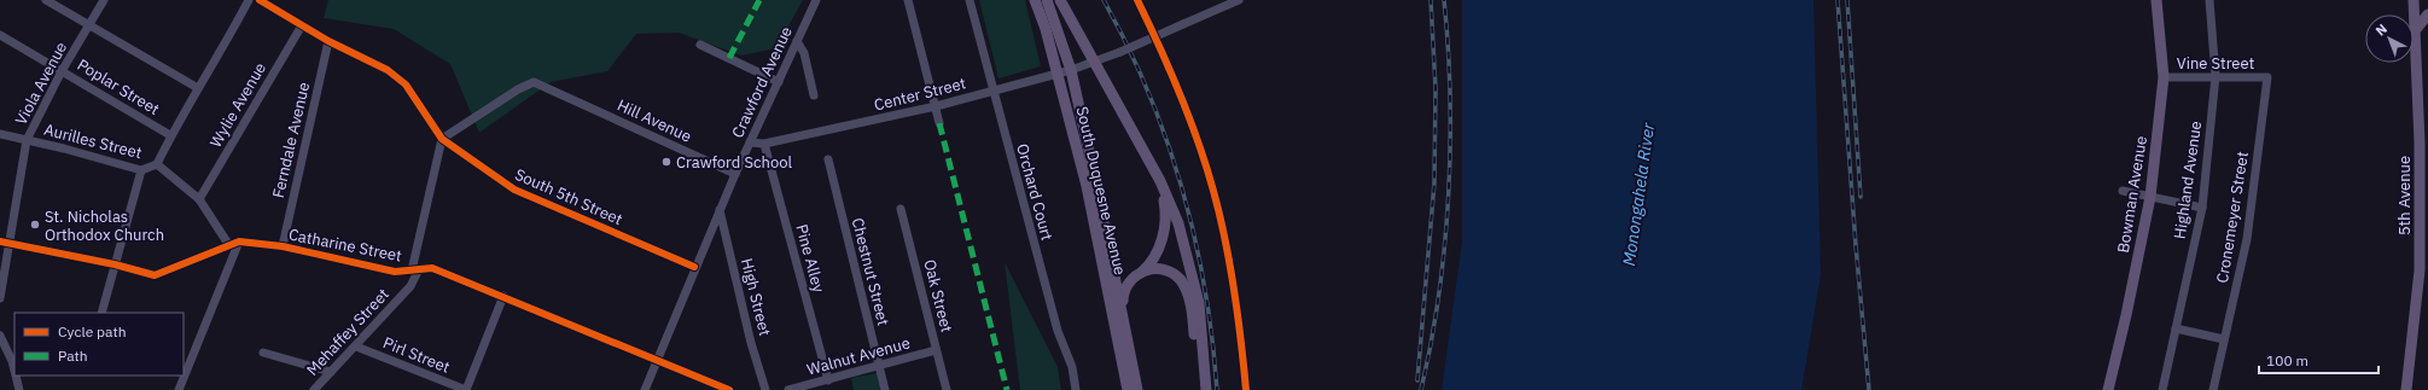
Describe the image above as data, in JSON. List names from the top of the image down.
{
  "streets": {
    "main road": ["South Duquesne Avenue", "Bowman Avenue", "5th Avenue"],
    "street": [
      "Vine Street",
      "Crawford Avenue",
      "Viola Avenue",
      "Poplar Street",
      "Center Street",
      "Wylie Avenue",
      "Hill Avenue",
      "Ferndale Avenue",
      "Aurilles Street",
      "Highland Avenue",
      "Orchard Court",
      "South 5th Street",
      "Cronemeyer Street",
      "Catharine Street",
      "Pine Alley",
      "Chestnut Street",
      "Oak Street",
      "High Street",
      "Mehaffey Street",
      "Pirl Street",
      "Walnut Avenue"
    ]
  },
  "crossings": [
    ["Vine Street", "Highland Avenue"],
    ["Vine Street", "Bowman Avenue"],
    ["Vine Street", "Cronemeyer Street"],
    ["Crawford Avenue", "Center Street"],
    ["Crawford Avenue", "Hill Avenue"],
    ["Crawford Avenue", "South 5th Street"],
    ["Crawford Avenue", "Catharine Street"],
    ["Crawford Avenue", "High Street"],
    ["Viola Avenue", "Poplar Street"],
    ["Viola Avenue", "Aurilles Street"],
    ["Viola Avenue", "Catharine Street"],
    ["Center Street", "South Duquesne Avenue"],
    ["Center Street", "Orchard Court"],
    ["Center Street", "Pine Alley"],
    ["Wylie Avenue", "Aurilles Street"],
    ["Wylie Avenue", "South 5th Street"],
    ["Hill Avenue", "South 5th Street"],
    ["Hill Avenue", "Mehaffey Street"],
    ["Ferndale Avenue", "South 5th Street"],
    ["Ferndale Avenue", "Catharine Street"],
    ["Aurilles Street", "Catharine Street"],
    ["South 5th Street", "Mehaffey Street"],
    ["Catharine Street", "Mehaffey Street"],
    ["Pine Alley", "Walnut Avenue"],
    ["Chestnut Street", "Walnut Avenue"],
    ["Oak Street", "Walnut Avenue"],
    ["Mehaffey Street", "Pirl Street"]
  ],
  "water": ["Monongahela River"],
  "places": ["Crawford School", "St. Nicholas Orthodox Church"],
  "legend": ["Cycle path", "Path"],
  "scale_bar": "100 m",
  "north": "top left"
}
